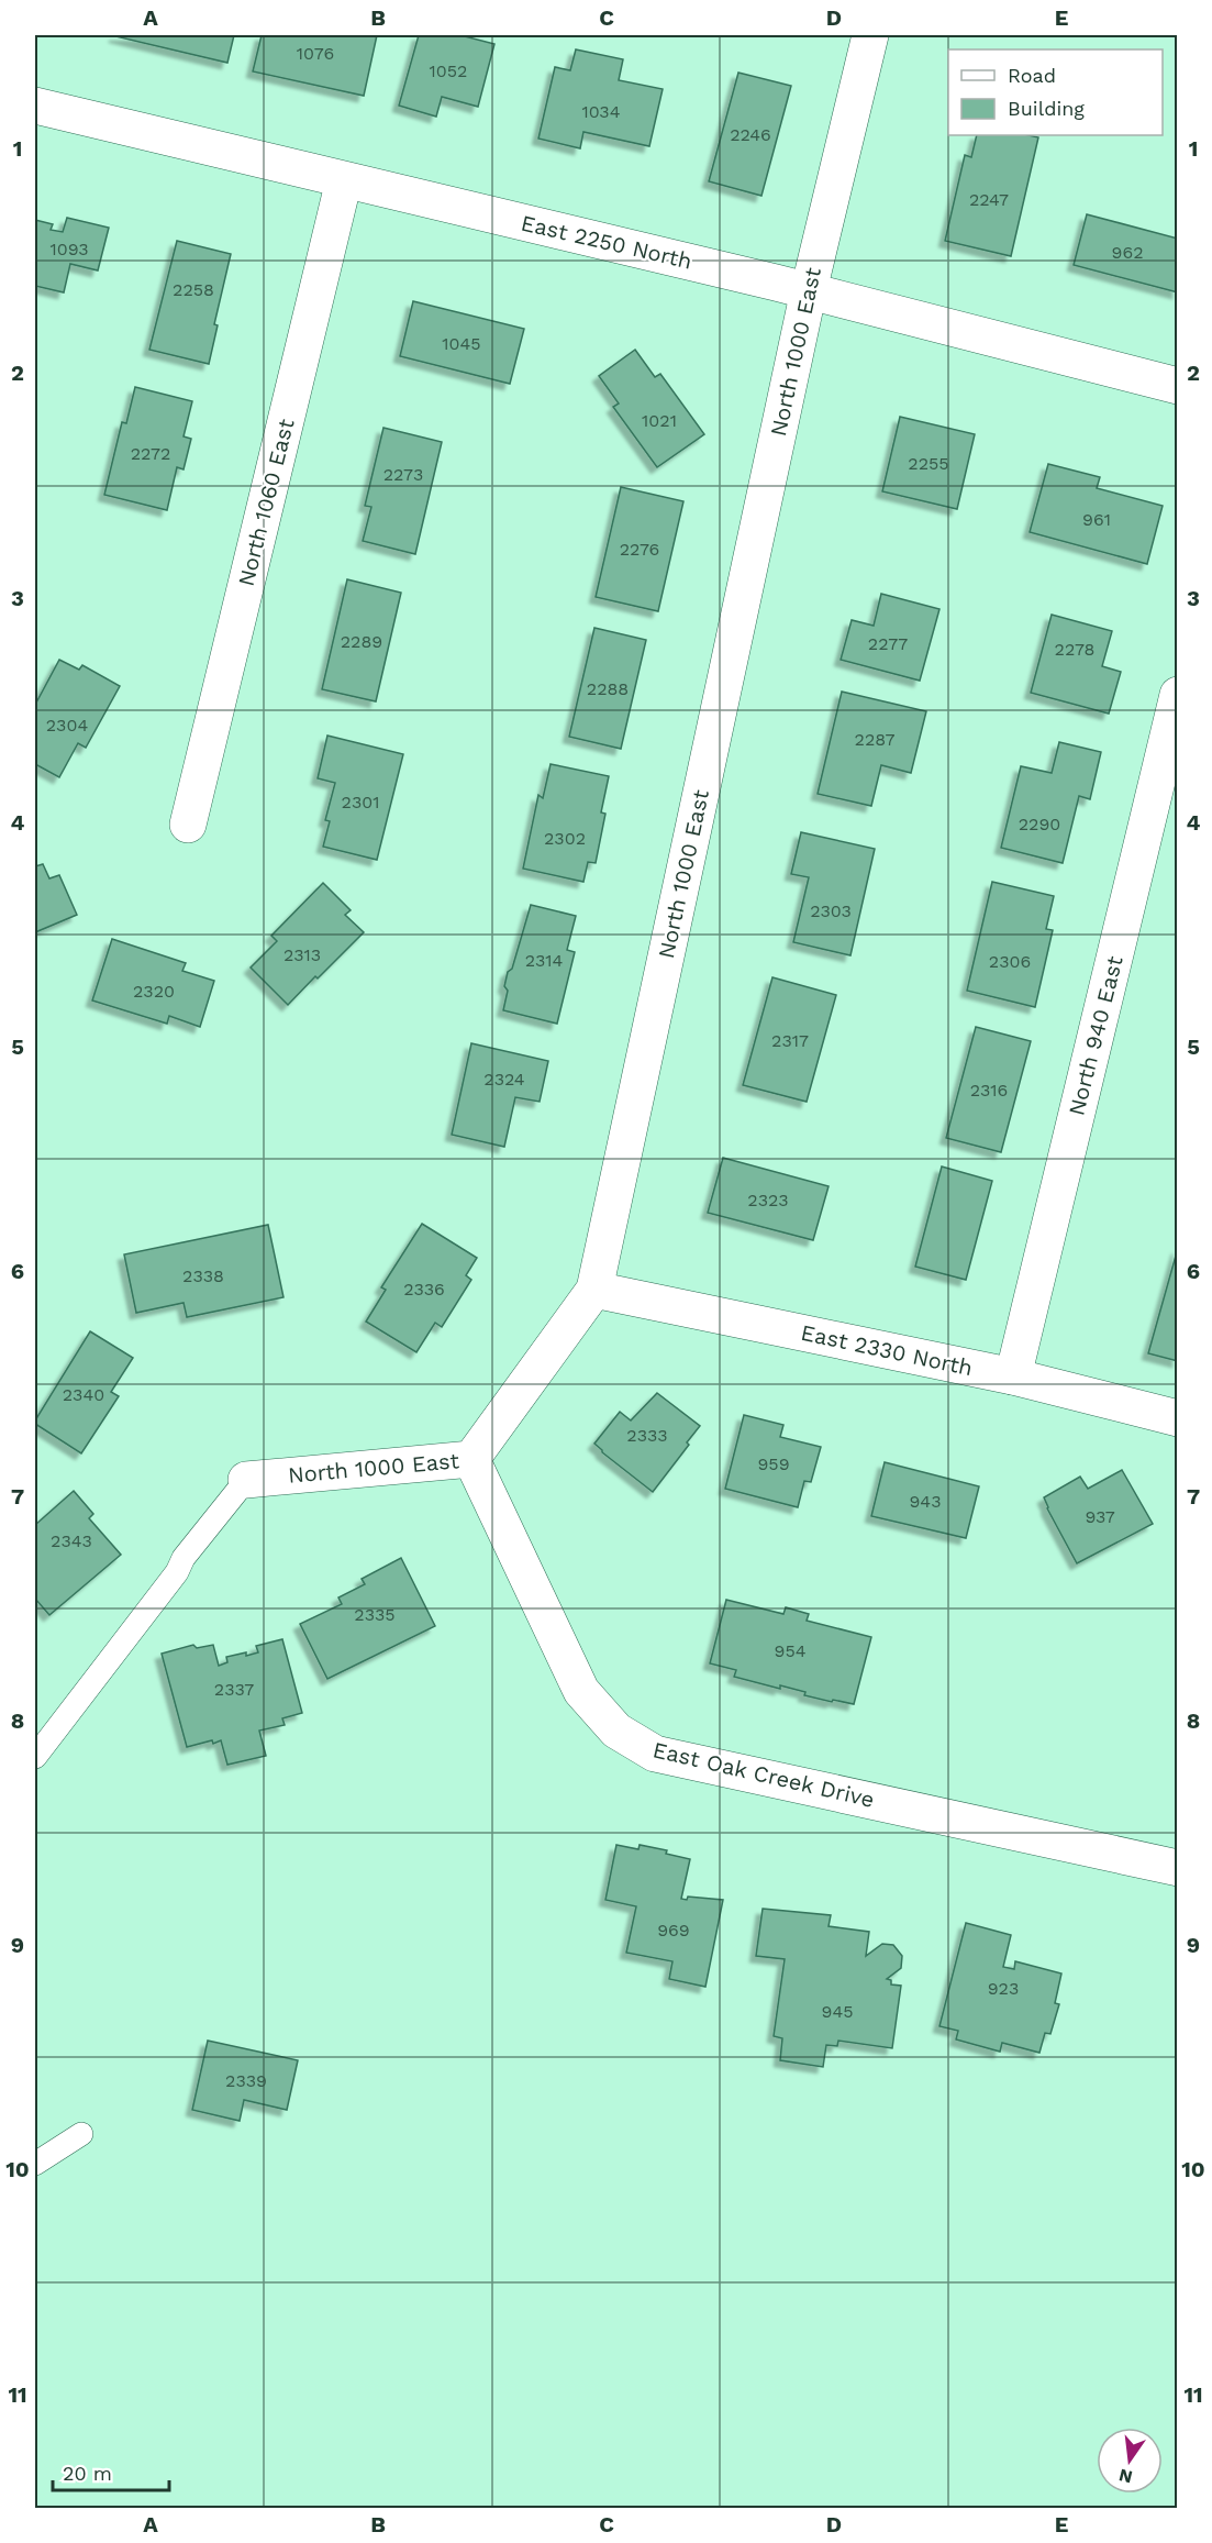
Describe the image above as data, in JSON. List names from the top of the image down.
{
  "streets": {
    "street": [
      "East 2250 North",
      "North 1000 East",
      "North 1060 East",
      "North 940 East",
      "East 2330 North",
      "East Oak Creek Drive"
    ]
  },
  "crossings": [
    ["East 2250 North", "North 1000 East"],
    ["East 2250 North", "North 1060 East"],
    ["North 1000 East", "East 2330 North"],
    ["North 1000 East", "East Oak Creek Drive"],
    ["North 940 East", "East 2330 North"]
  ],
  "house_numbers": [
    "1076",
    "1052",
    "1034",
    "2246",
    "2247",
    "1093",
    "962",
    "2258",
    "1045",
    "1021",
    "2272",
    "2255",
    "2273",
    "961",
    "2276",
    "2289",
    "2277",
    "2278",
    "2288",
    "2304",
    "2287",
    "2301",
    "2290",
    "2302",
    "2303",
    "2313",
    "2314",
    "2306",
    "2320",
    "2317",
    "2324",
    "2316",
    "2323",
    "2338",
    "2336",
    "2340",
    "2333",
    "959",
    "943",
    "937",
    "2343",
    "2335",
    "954",
    "2337",
    "969",
    "923",
    "945",
    "2339"
  ],
  "legend": ["Road", "Building"],
  "scale_bar": "20 m",
  "north": "bottom",
  "grid": {
    "columns": [
      "A",
      "B",
      "C",
      "D",
      "E"
    ],
    "rows": [
      "1",
      "2",
      "3",
      "4",
      "5",
      "6",
      "7",
      "8",
      "9",
      "10",
      "11"
    ]
  }
}
